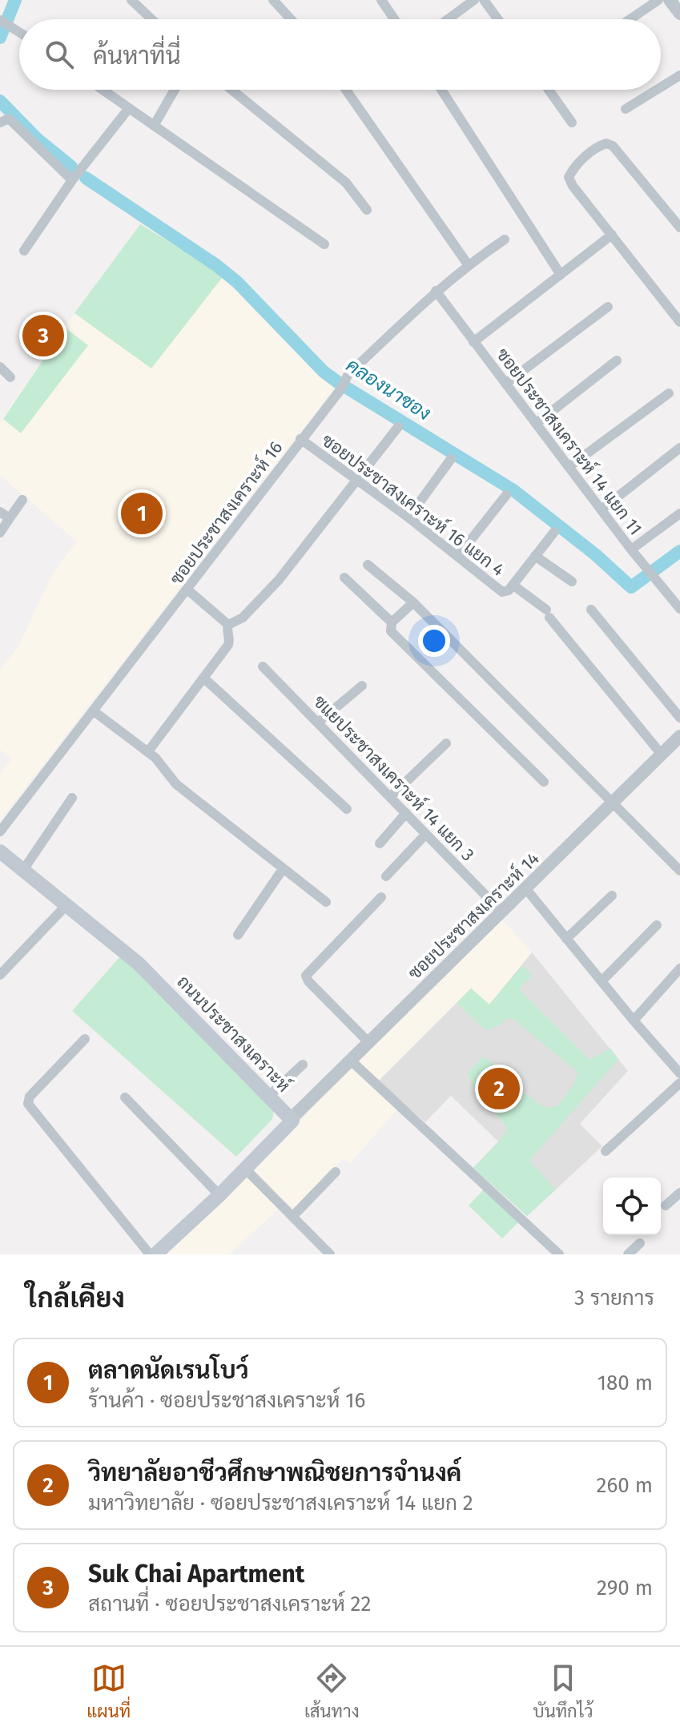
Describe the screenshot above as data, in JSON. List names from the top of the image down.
{
  "streets": {
    "main road": ["ถนนประชาสงเคราะห์"],
    "street": [
      "ซอยประชาสงเคราะห์ 14 แยก 11",
      "ซอยประชาสงเคราะห์ 16 แยก 4",
      "ซอยประชาสงเคราะห์ 16",
      "ซแยประชาสงเคราะห์ 14 แยก 3",
      "ซอยประชาสงเคราะห์ 14"
    ]
  },
  "crossings": [
    ["ซอยประชาสงเคราะห์ 14 แยก 11", "ซอยประชาสงเคราะห์ 16"],
    ["ซอยประชาสงเคราะห์ 16 แยก 4", "ซอยประชาสงเคราะห์ 16"],
    ["ซแยประชาสงเคราะห์ 14 แยก 3", "ซอยประชาสงเคราะห์ 14"],
    ["ซอยประชาสงเคราะห์ 14", "ถนนประชาสงเคราะห์"]
  ],
  "water": ["คลองนาซอง"],
  "page": {
    "search": "ค้นหาที่นี่",
    "pins": ["3", "1", "2"],
    "heading": ["ใกล้เคียง", "3 รายการ"],
    "list": [
      {
        "mark": "1",
        "name": "ตลาดนัดเรนโบว์",
        "note": "ร้านค้า · ซอยประชาสงเคราะห์ 16",
        "value": "180 m"
      },
      {
        "mark": "2",
        "name": "วิทยาลัยอาชีวศึกษาพณิชยการจำนงค์",
        "note": "มหาวิทยาลัย · ซอยประชาสงเคราะห์ 14 แยก 2",
        "value": "260 m"
      },
      {
        "mark": "3",
        "name": "Suk Chai Apartment",
        "note": "สถานที่ · ซอยประชาสงเคราะห์ 22",
        "value": "290 m"
      }
    ],
    "nav": ["แผนที่", "เส้นทาง", "บันทึกไว้"]
  }
}
